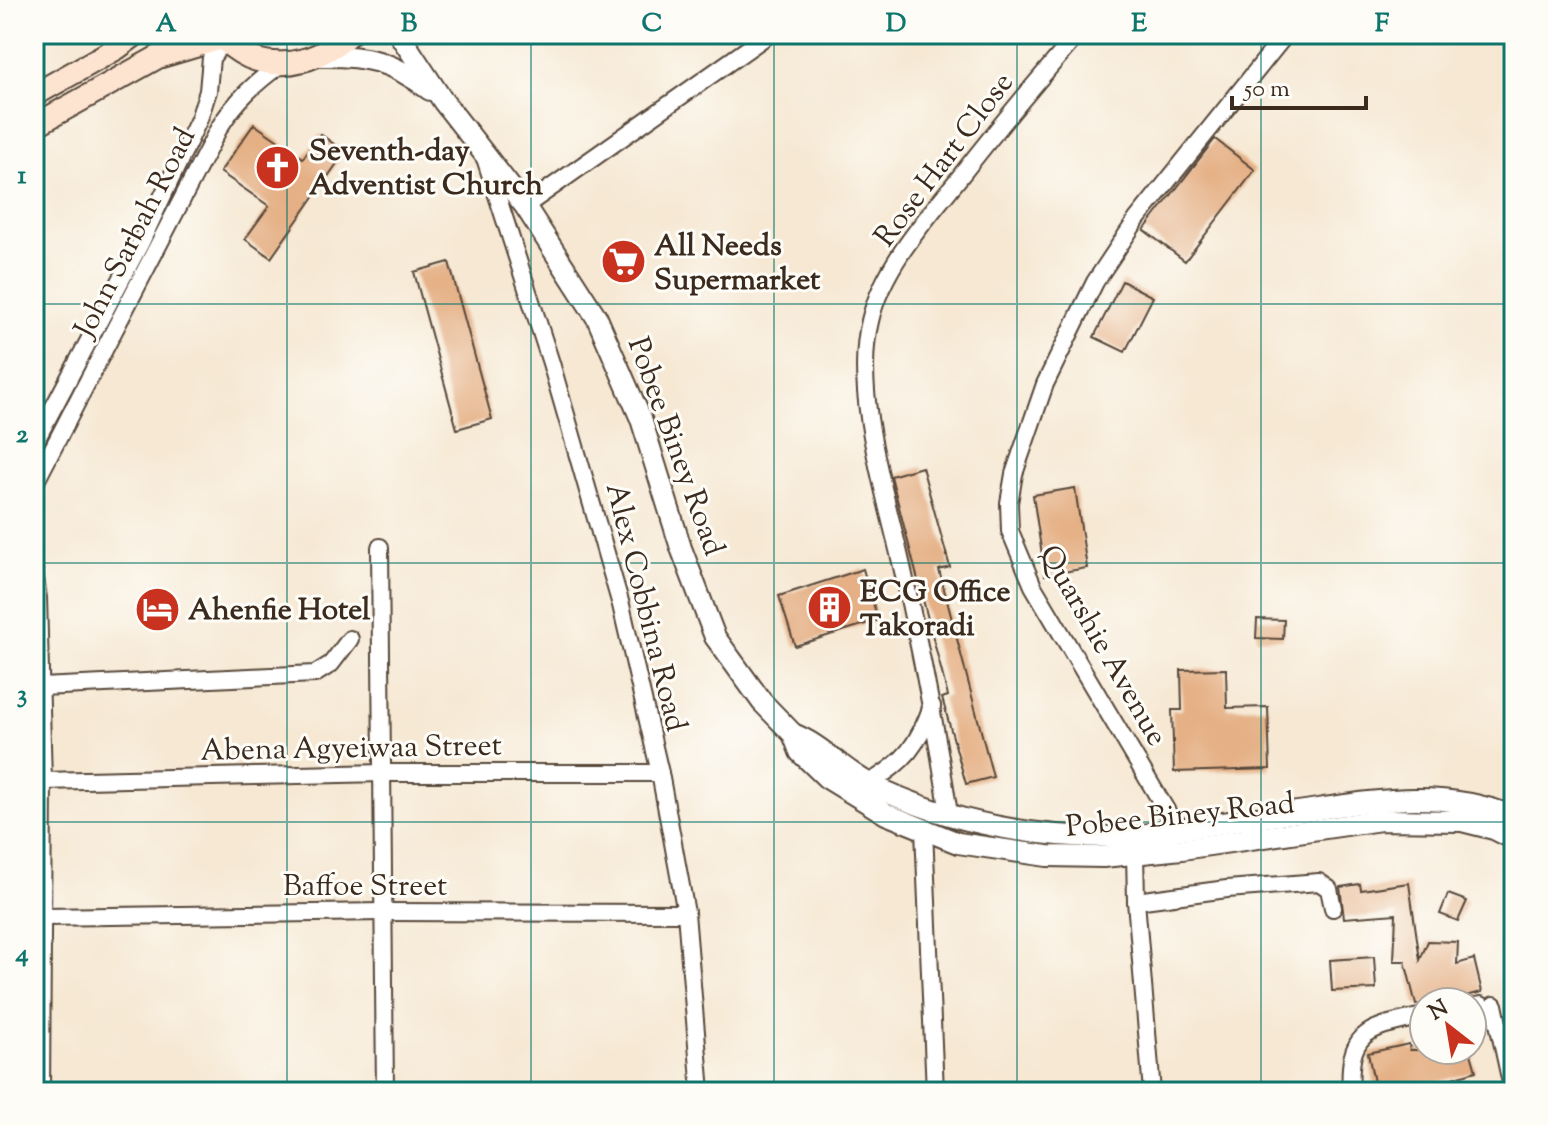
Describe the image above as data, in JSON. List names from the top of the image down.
{
  "streets": {
    "street": [
      "Rose Hart Close",
      "John Sarbah Road",
      "Pobee Biney Road",
      "Alex Cobbina Road",
      "Quarshie Avenue",
      "Abena Agyeiwaa Street",
      "Baffoe Street"
    ]
  },
  "crossings": [
    ["Rose Hart Close", "Pobee Biney Road"],
    ["Pobee Biney Road", "Alex Cobbina Road"],
    ["Pobee Biney Road", "Quarshie Avenue"],
    ["Alex Cobbina Road", "Abena Agyeiwaa Street"],
    ["Alex Cobbina Road", "Baffoe Street"]
  ],
  "places": {
    "church": ["Seventh-day Adventist Church"],
    "supermarket": ["All Needs Supermarket"],
    "building": ["ECG Office Takoradi"],
    "hotel": ["Ahenfie Hotel"]
  },
  "scale_bar": "50 m",
  "north": "top left",
  "grid": {
    "columns": [
      "A",
      "B",
      "C",
      "D",
      "E",
      "F"
    ],
    "rows": [
      "1",
      "2",
      "3",
      "4"
    ]
  }
}
